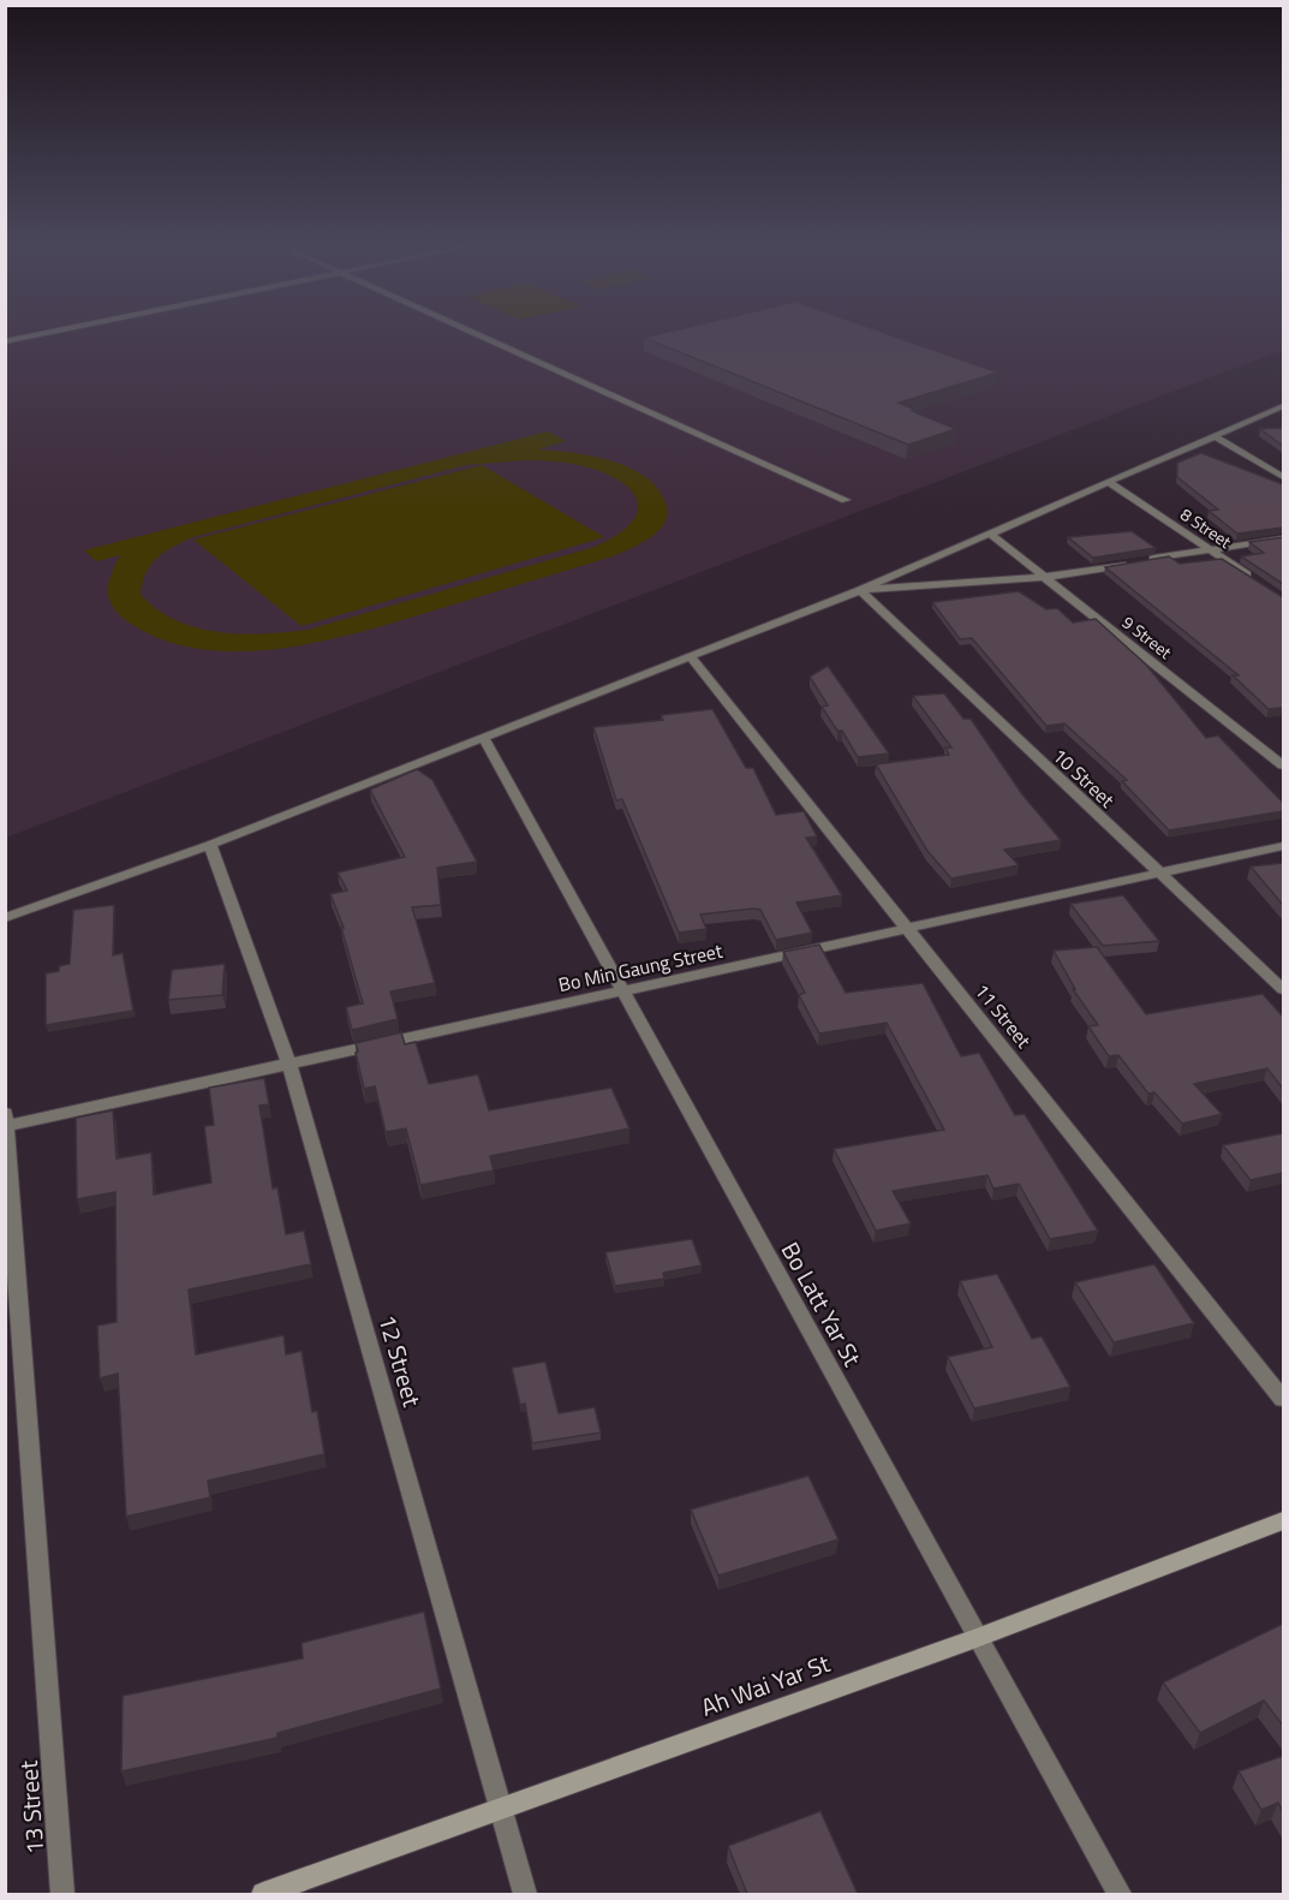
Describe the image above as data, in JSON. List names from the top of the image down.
{
  "streets": {
    "street": [
      "8 Street",
      "9 Street",
      "10 Street",
      "Bo Min Gaung Street",
      "11 Street",
      "Bo Latt Yar St",
      "12 Street",
      "Ah Wai Yar St",
      "13 Street"
    ]
  },
  "crossings": [
    ["10 Street", "Bo Min Gaung Street"],
    ["Bo Min Gaung Street", "11 Street"],
    ["Bo Min Gaung Street", "Bo Latt Yar St"],
    ["Bo Min Gaung Street", "12 Street"],
    ["Bo Min Gaung Street", "13 Street"],
    ["Bo Latt Yar St", "Ah Wai Yar St"],
    ["12 Street", "Ah Wai Yar St"]
  ]
}
